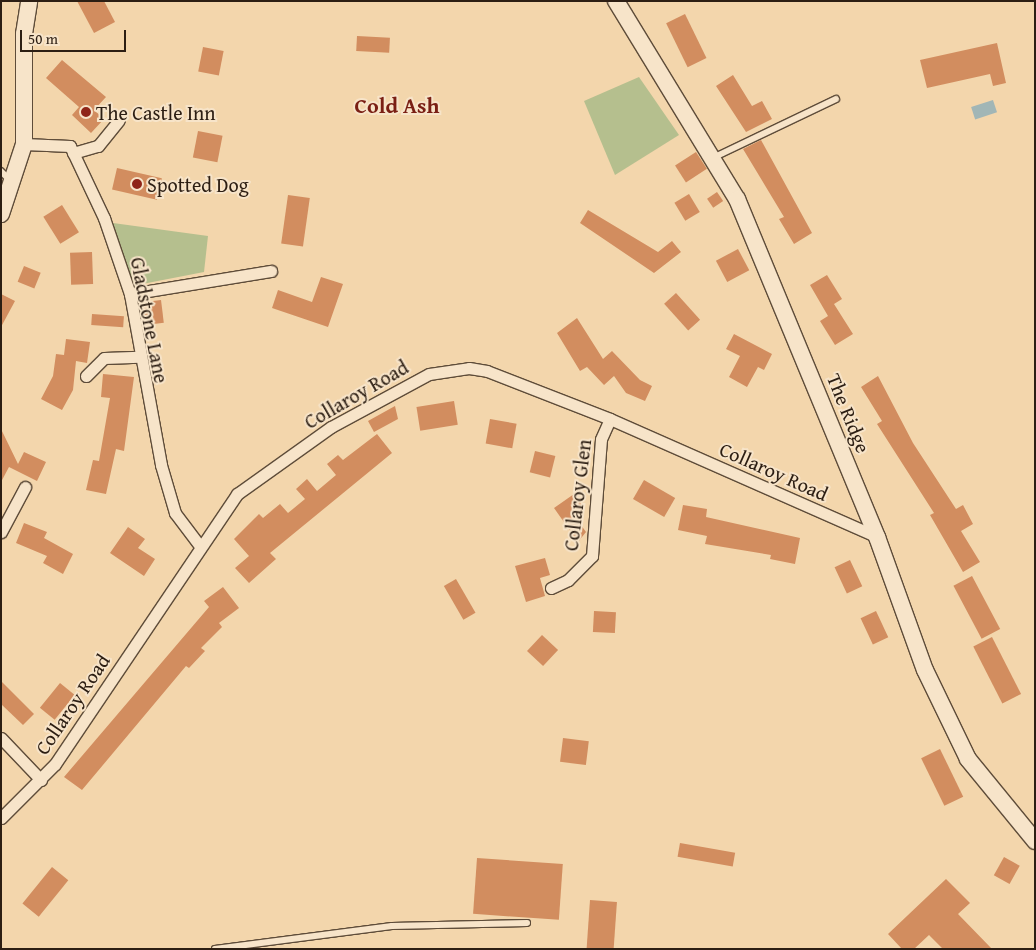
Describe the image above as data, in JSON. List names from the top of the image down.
{
  "streets": {
    "street": [
      "Gladstone Lane",
      "Collaroy Road",
      "The Ridge",
      "Collaroy Glen"
    ]
  },
  "crossings": [
    ["Gladstone Lane", "Collaroy Road"],
    ["Collaroy Road", "The Ridge"],
    ["Collaroy Road", "Collaroy Glen"]
  ],
  "districts": ["Cold Ash"],
  "places": ["The Castle Inn", "Spotted Dog"],
  "scale_bar": "50 m"
}
